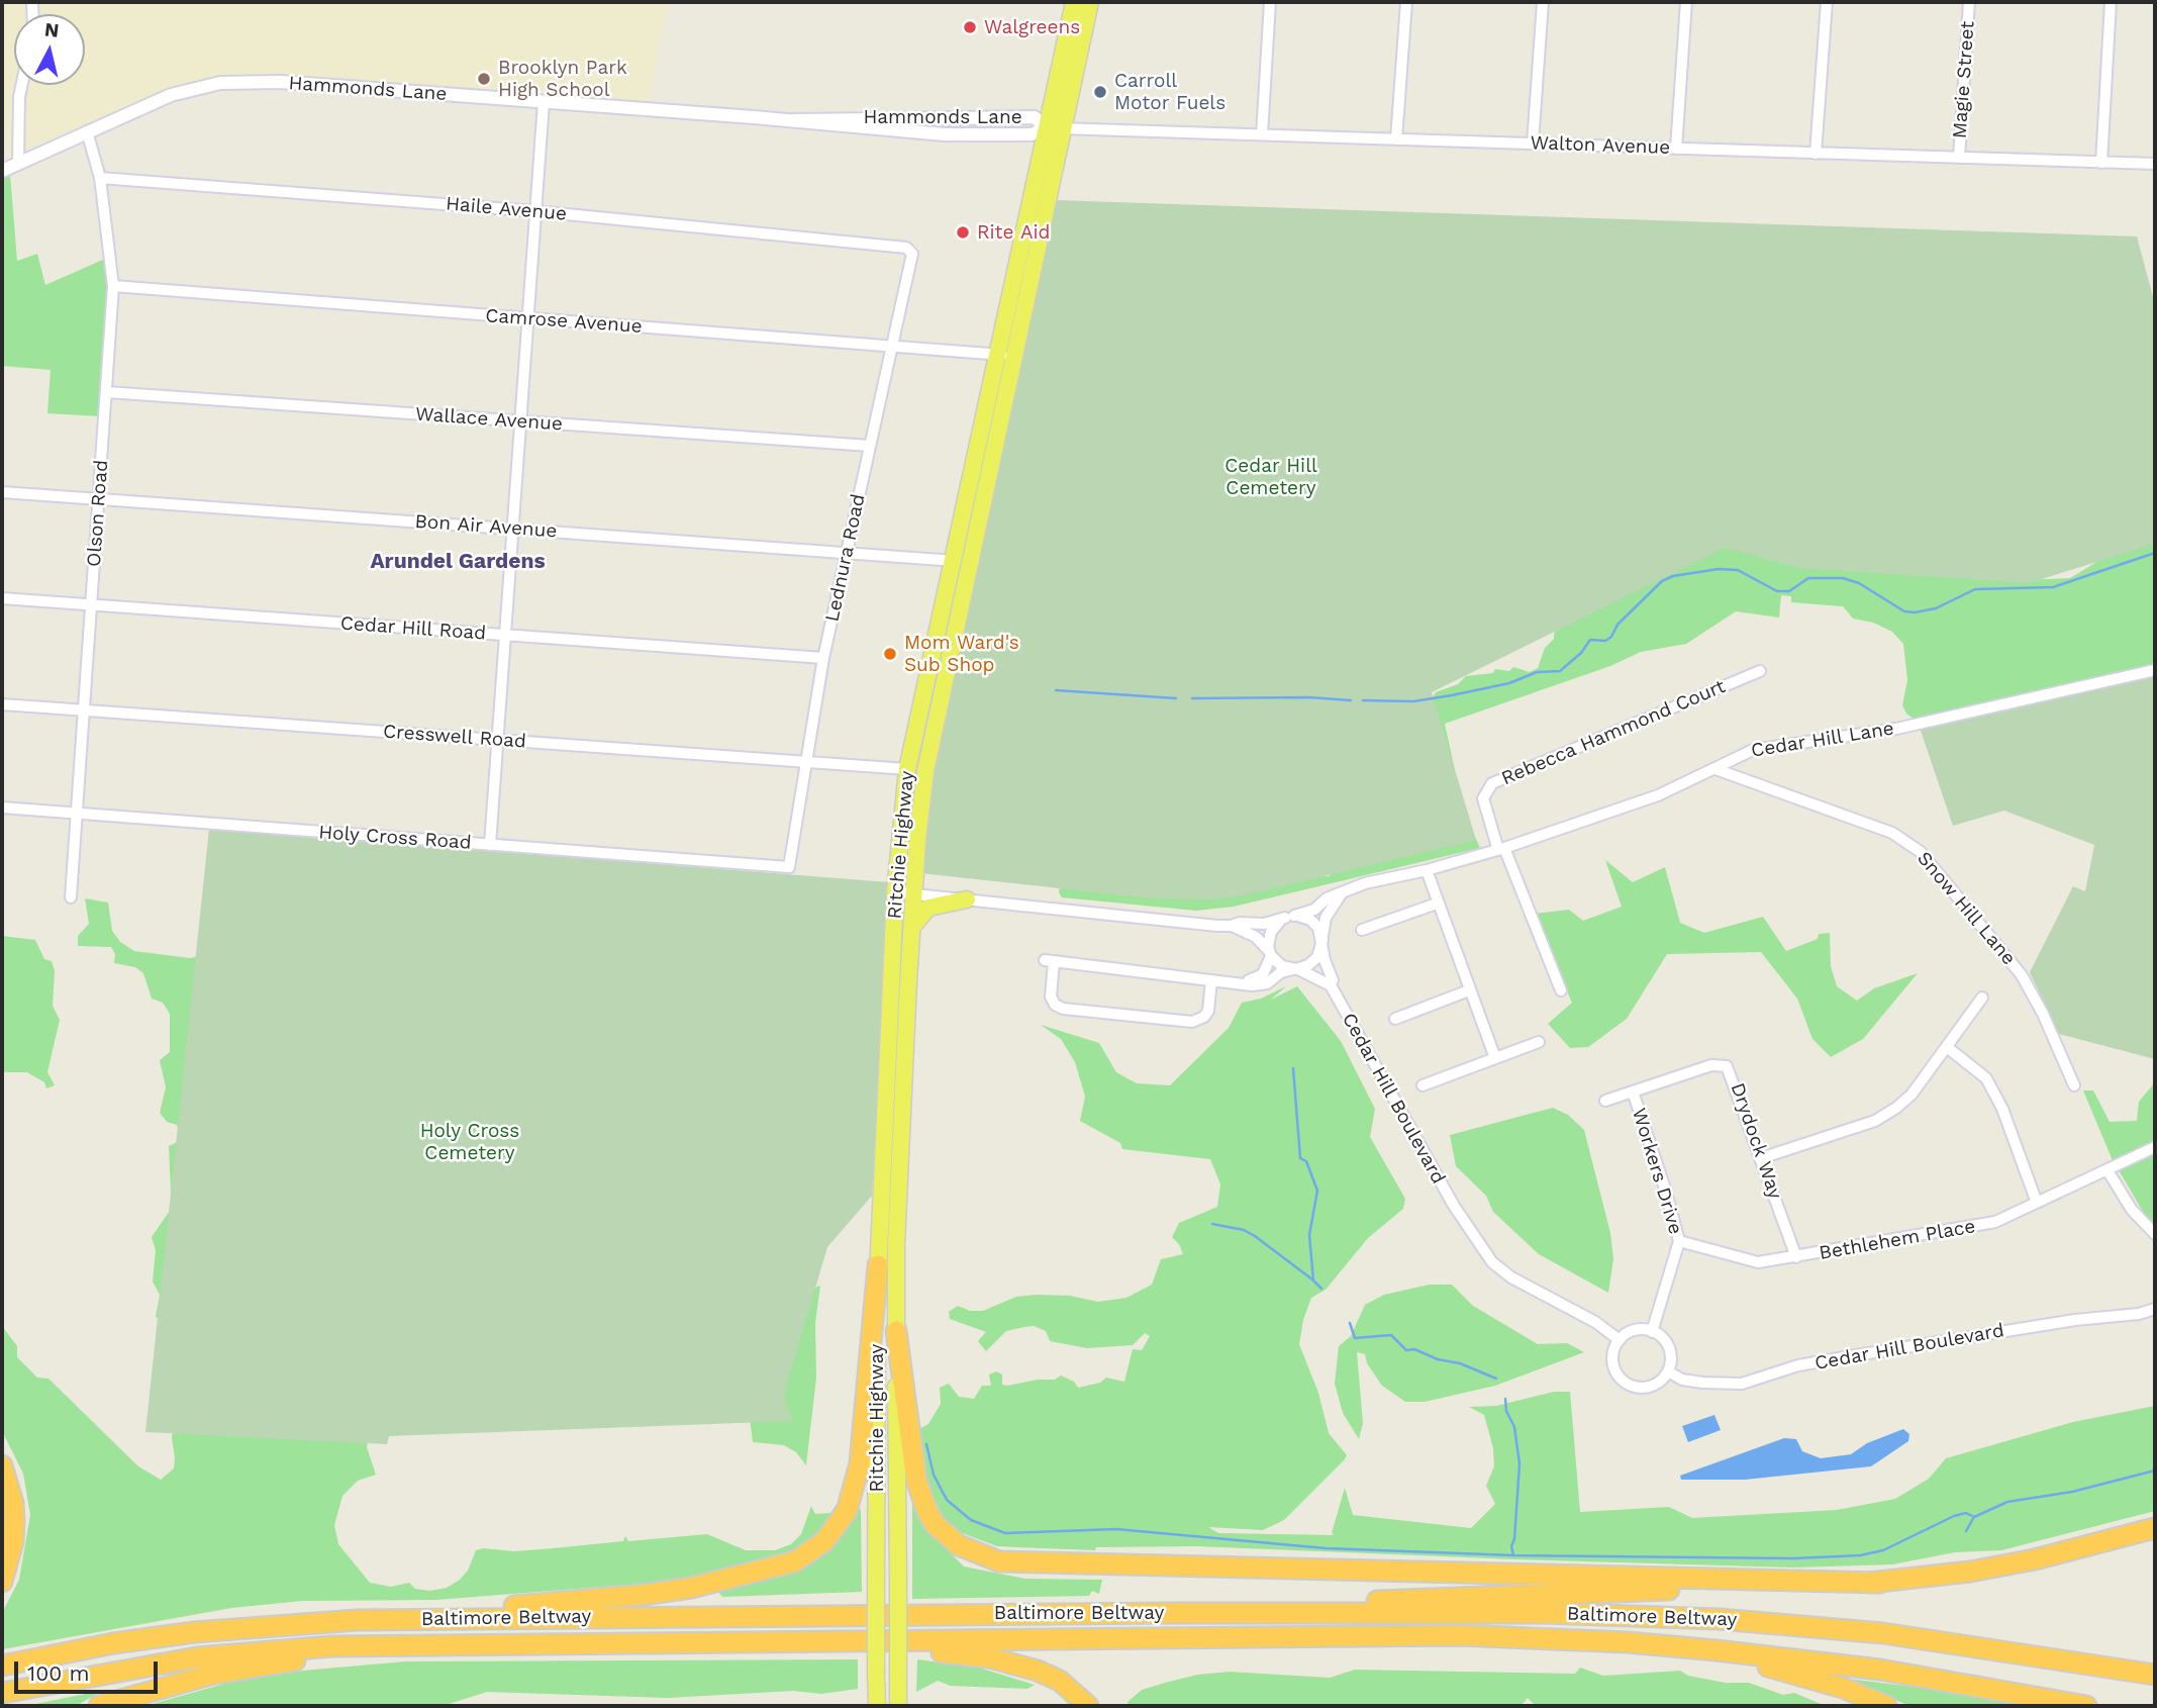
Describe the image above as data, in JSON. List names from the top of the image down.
{
  "streets": {
    "highway": ["Baltimore Beltway"],
    "main road": ["Ritchie Highway"],
    "street": [
      "Magie Street",
      "Hammonds Lane",
      "Walton Avenue",
      "Haile Avenue",
      "Camrose Avenue",
      "Wallace Avenue",
      "Olson Road",
      "Bon Air Avenue",
      "Lednura Road",
      "Cedar Hill Road",
      "Rebecca Hammond Court",
      "Cresswell Road",
      "Cedar Hill Lane",
      "Holy Cross Road",
      "Snow Hill Lane",
      "Cedar Hill Boulevard",
      "Drydock Way",
      "Workers Drive",
      "Bethlehem Place"
    ]
  },
  "crossings": [
    ["Magie Street", "Walton Avenue"],
    ["Hammonds Lane", "Walton Avenue"],
    ["Hammonds Lane", "Olson Road"],
    ["Hammonds Lane", "Ritchie Highway"],
    ["Walton Avenue", "Ritchie Highway"],
    ["Haile Avenue", "Olson Road"],
    ["Haile Avenue", "Lednura Road"],
    ["Camrose Avenue", "Olson Road"],
    ["Camrose Avenue", "Lednura Road"],
    ["Camrose Avenue", "Ritchie Highway"],
    ["Wallace Avenue", "Olson Road"],
    ["Wallace Avenue", "Lednura Road"],
    ["Olson Road", "Bon Air Avenue"],
    ["Olson Road", "Cedar Hill Road"],
    ["Olson Road", "Cresswell Road"],
    ["Olson Road", "Holy Cross Road"],
    ["Bon Air Avenue", "Lednura Road"],
    ["Bon Air Avenue", "Ritchie Highway"],
    ["Lednura Road", "Cedar Hill Road"],
    ["Lednura Road", "Cresswell Road"],
    ["Lednura Road", "Holy Cross Road"],
    ["Rebecca Hammond Court", "Cedar Hill Lane"],
    ["Cresswell Road", "Ritchie Highway"],
    ["Cedar Hill Lane", "Snow Hill Lane"],
    ["Cedar Hill Lane", "Cedar Hill Boulevard"],
    ["Cedar Hill Boulevard", "Workers Drive"],
    ["Drydock Way", "Workers Drive"],
    ["Drydock Way", "Bethlehem Place"],
    ["Workers Drive", "Bethlehem Place"]
  ],
  "districts": ["Arundel Gardens"],
  "parks": ["Cedar Hill Cemetery", "Holy Cross Cemetery"],
  "places": [
    "Walgreens",
    "Brooklyn Park High School",
    "Carroll Motor Fuels",
    "Rite Aid",
    "Mom Ward's Sub Shop"
  ],
  "scale_bar": "100 m",
  "north": "top"
}
